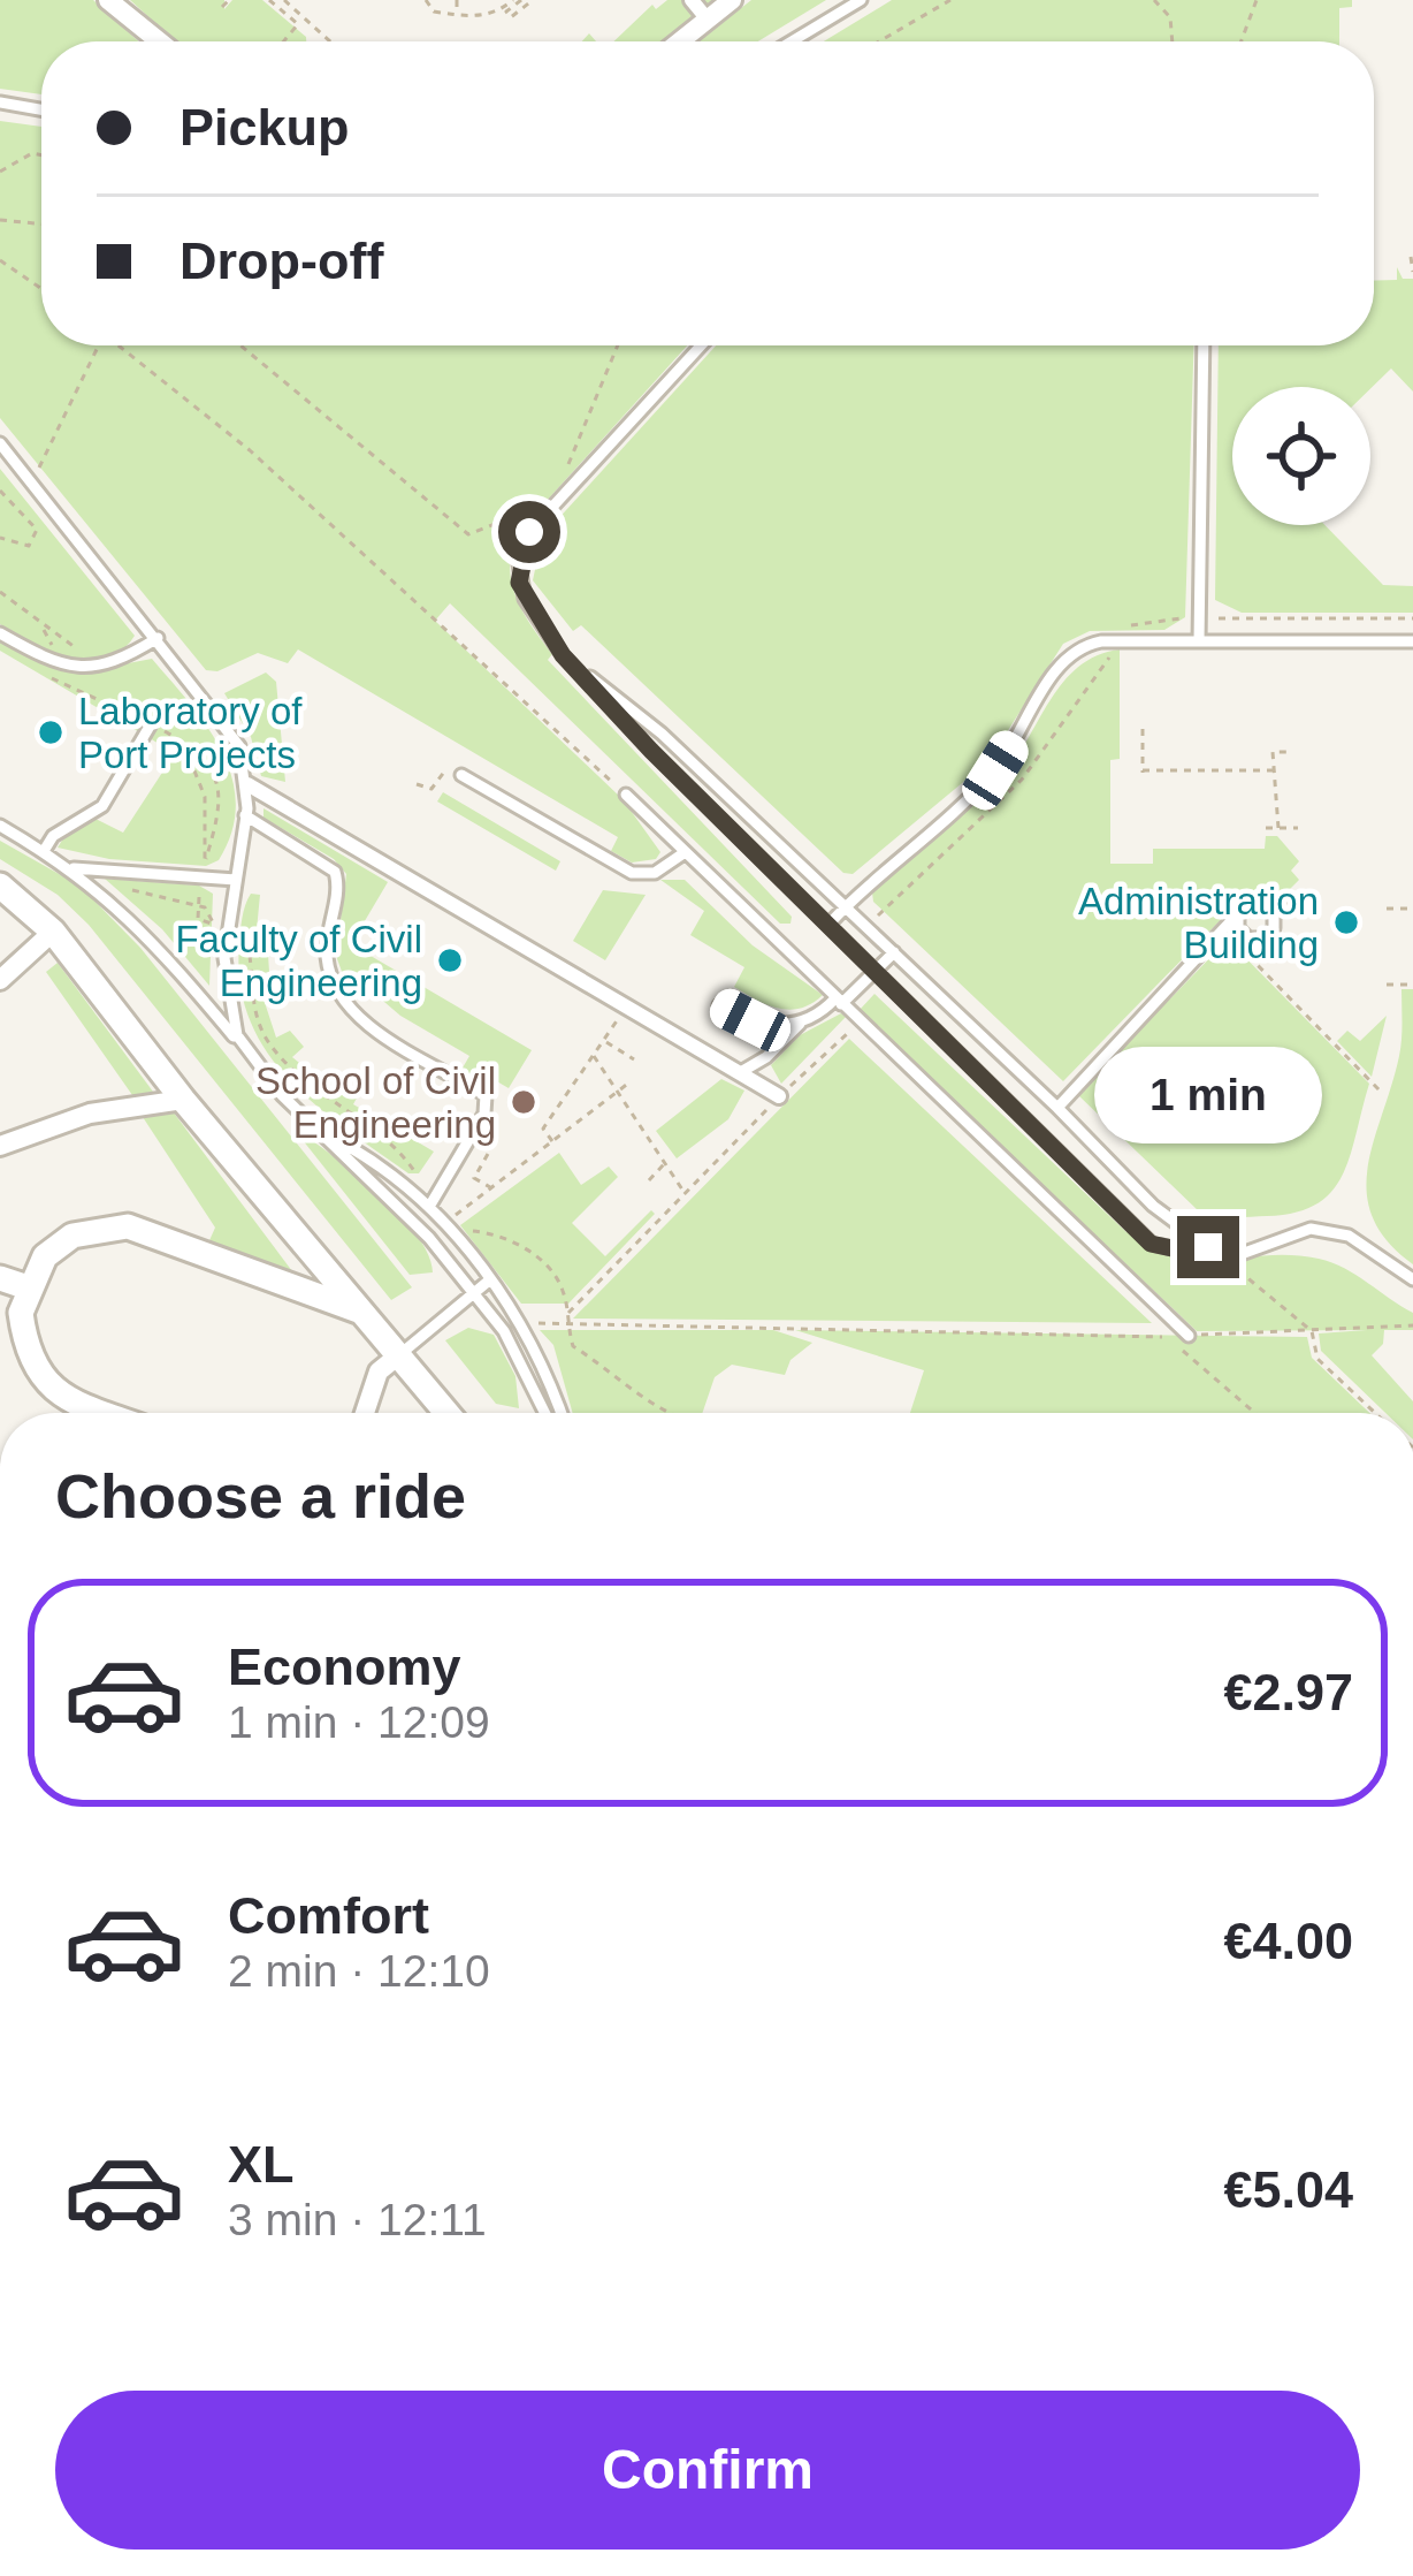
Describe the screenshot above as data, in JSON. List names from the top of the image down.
{
  "places": [
    "Laboratory of Port Projects",
    "Administration Building",
    "Faculty of Civil Engineering",
    "School of Civil Engineering"
  ],
  "page": {
    "banner": ["Pickup", "Drop-off"],
    "bubble": "1 min",
    "heading": "Choose a ride",
    "list": [
      {
        "name": "Economy",
        "note": "1 min · 12:09",
        "value": "€2.97"
      },
      {
        "name": "Comfort",
        "note": "2 min · 12:10",
        "value": "€4.00"
      },
      {
        "name": "XL",
        "note": "3 min · 12:11",
        "value": "€5.04"
      }
    ],
    "buttons": "Confirm"
  }
}
